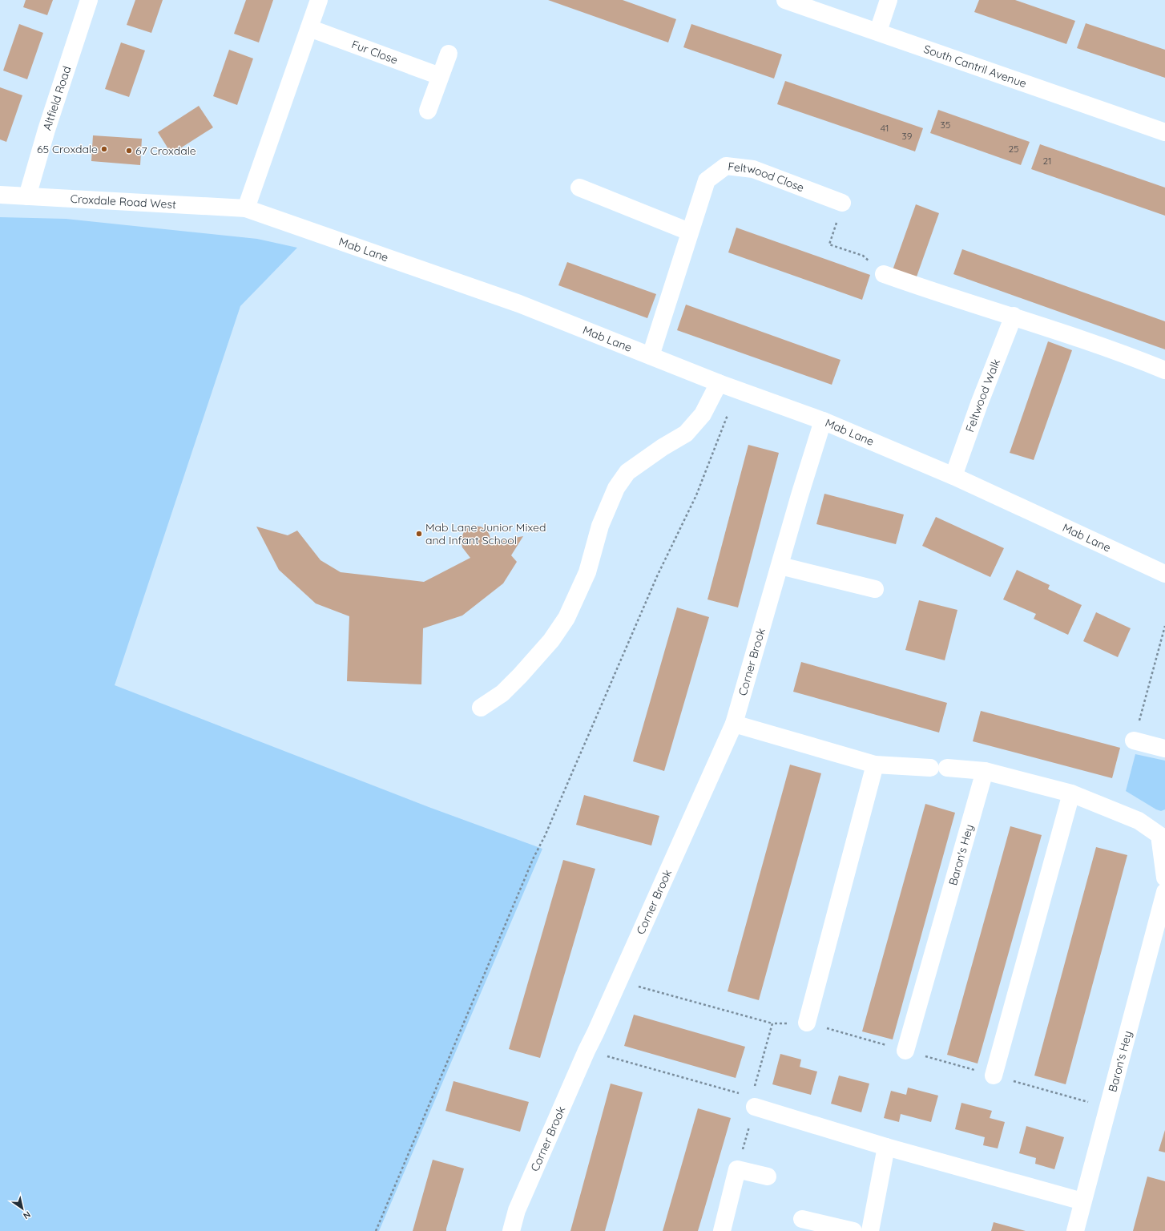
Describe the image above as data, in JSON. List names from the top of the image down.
{
  "streets": {
    "street": [
      "Fur Close",
      "South Cantril Avenue",
      "Altfield Road",
      "Feltwood Close",
      "Croxdale Road West",
      "Mab Lane",
      "Feltwood Walk",
      "Corner Brook",
      "Baron's Hey"
    ]
  },
  "crossings": [
    ["Altfield Road", "Croxdale Road West"],
    ["Feltwood Close", "Mab Lane"],
    ["Croxdale Road West", "Mab Lane"],
    ["Mab Lane", "Feltwood Walk"],
    ["Mab Lane", "Corner Brook"]
  ],
  "places": ["65 Croxdale", "67 Croxdale", "Mab Lane Junior Mixed and Infant School"],
  "house_numbers": [
    "35",
    "41",
    "39",
    "25",
    "21"
  ],
  "north": "bottom right"
}
